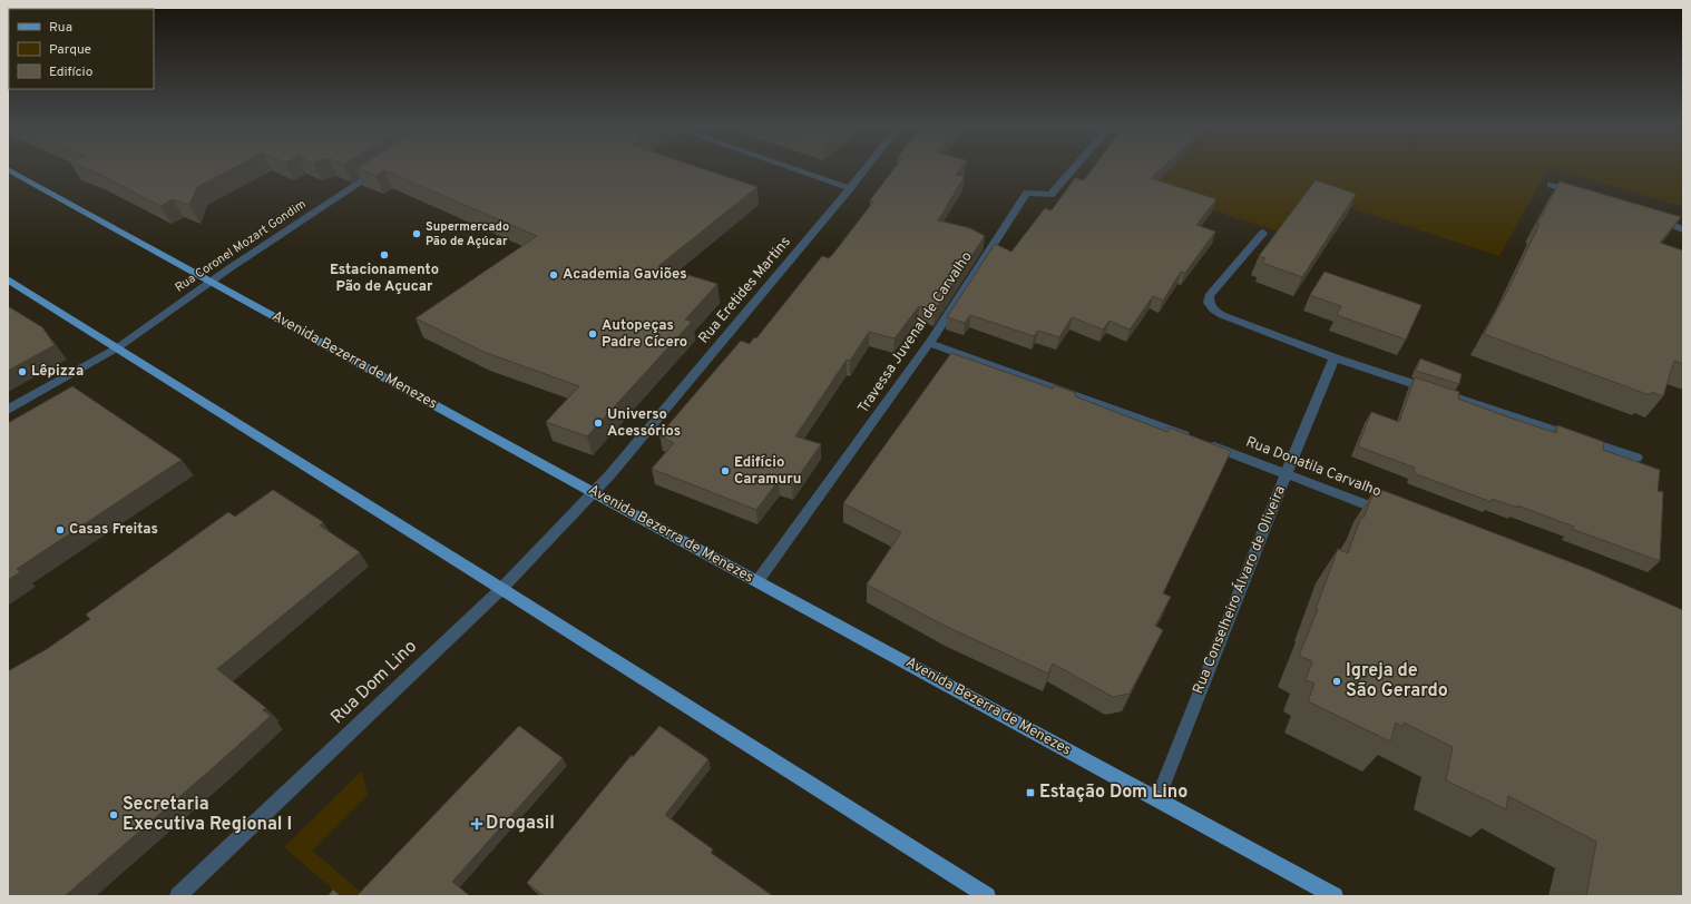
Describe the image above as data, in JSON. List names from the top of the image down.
{
  "streets": {
    "main road": ["Avenida Bezerra de Menezes"],
    "street": [
      "Rua Coronel Mozart Gondim",
      "Rua Eretides Martins",
      "Travessa Juvenal de Carvalho",
      "Rua Donatila Carvalho",
      "Rua Conselheiro Álvaro de Oliveira",
      "Rua Dom Lino"
    ]
  },
  "crossings": [
    ["Rua Coronel Mozart Gondim", "Avenida Bezerra de Menezes"],
    ["Rua Eretides Martins", "Avenida Bezerra de Menezes"],
    ["Rua Eretides Martins", "Rua Dom Lino"],
    ["Travessa Juvenal de Carvalho", "Avenida Bezerra de Menezes"],
    ["Travessa Juvenal de Carvalho", "Rua Donatila Carvalho"],
    ["Avenida Bezerra de Menezes", "Rua Conselheiro Álvaro de Oliveira"],
    ["Avenida Bezerra de Menezes", "Rua Dom Lino"],
    ["Rua Donatila Carvalho", "Rua Conselheiro Álvaro de Oliveira"]
  ],
  "places": {
    "other": [
      "Supermercado Pão de Açúcar",
      "Estacionamento Pão de Açucar",
      "Academia Gaviões",
      "Autopeças Padre Cícero",
      "Lêpizza",
      "Universo Acessórios",
      "Edifício Caramuru",
      "Casas Freitas",
      "Igreja de São Gerardo",
      "Secretaria Executiva Regional I"
    ],
    "transit": ["Estação Dom Lino"],
    "health": ["Drogasil"]
  },
  "legend": ["Rua", "Parque", "Edifício"]
}
